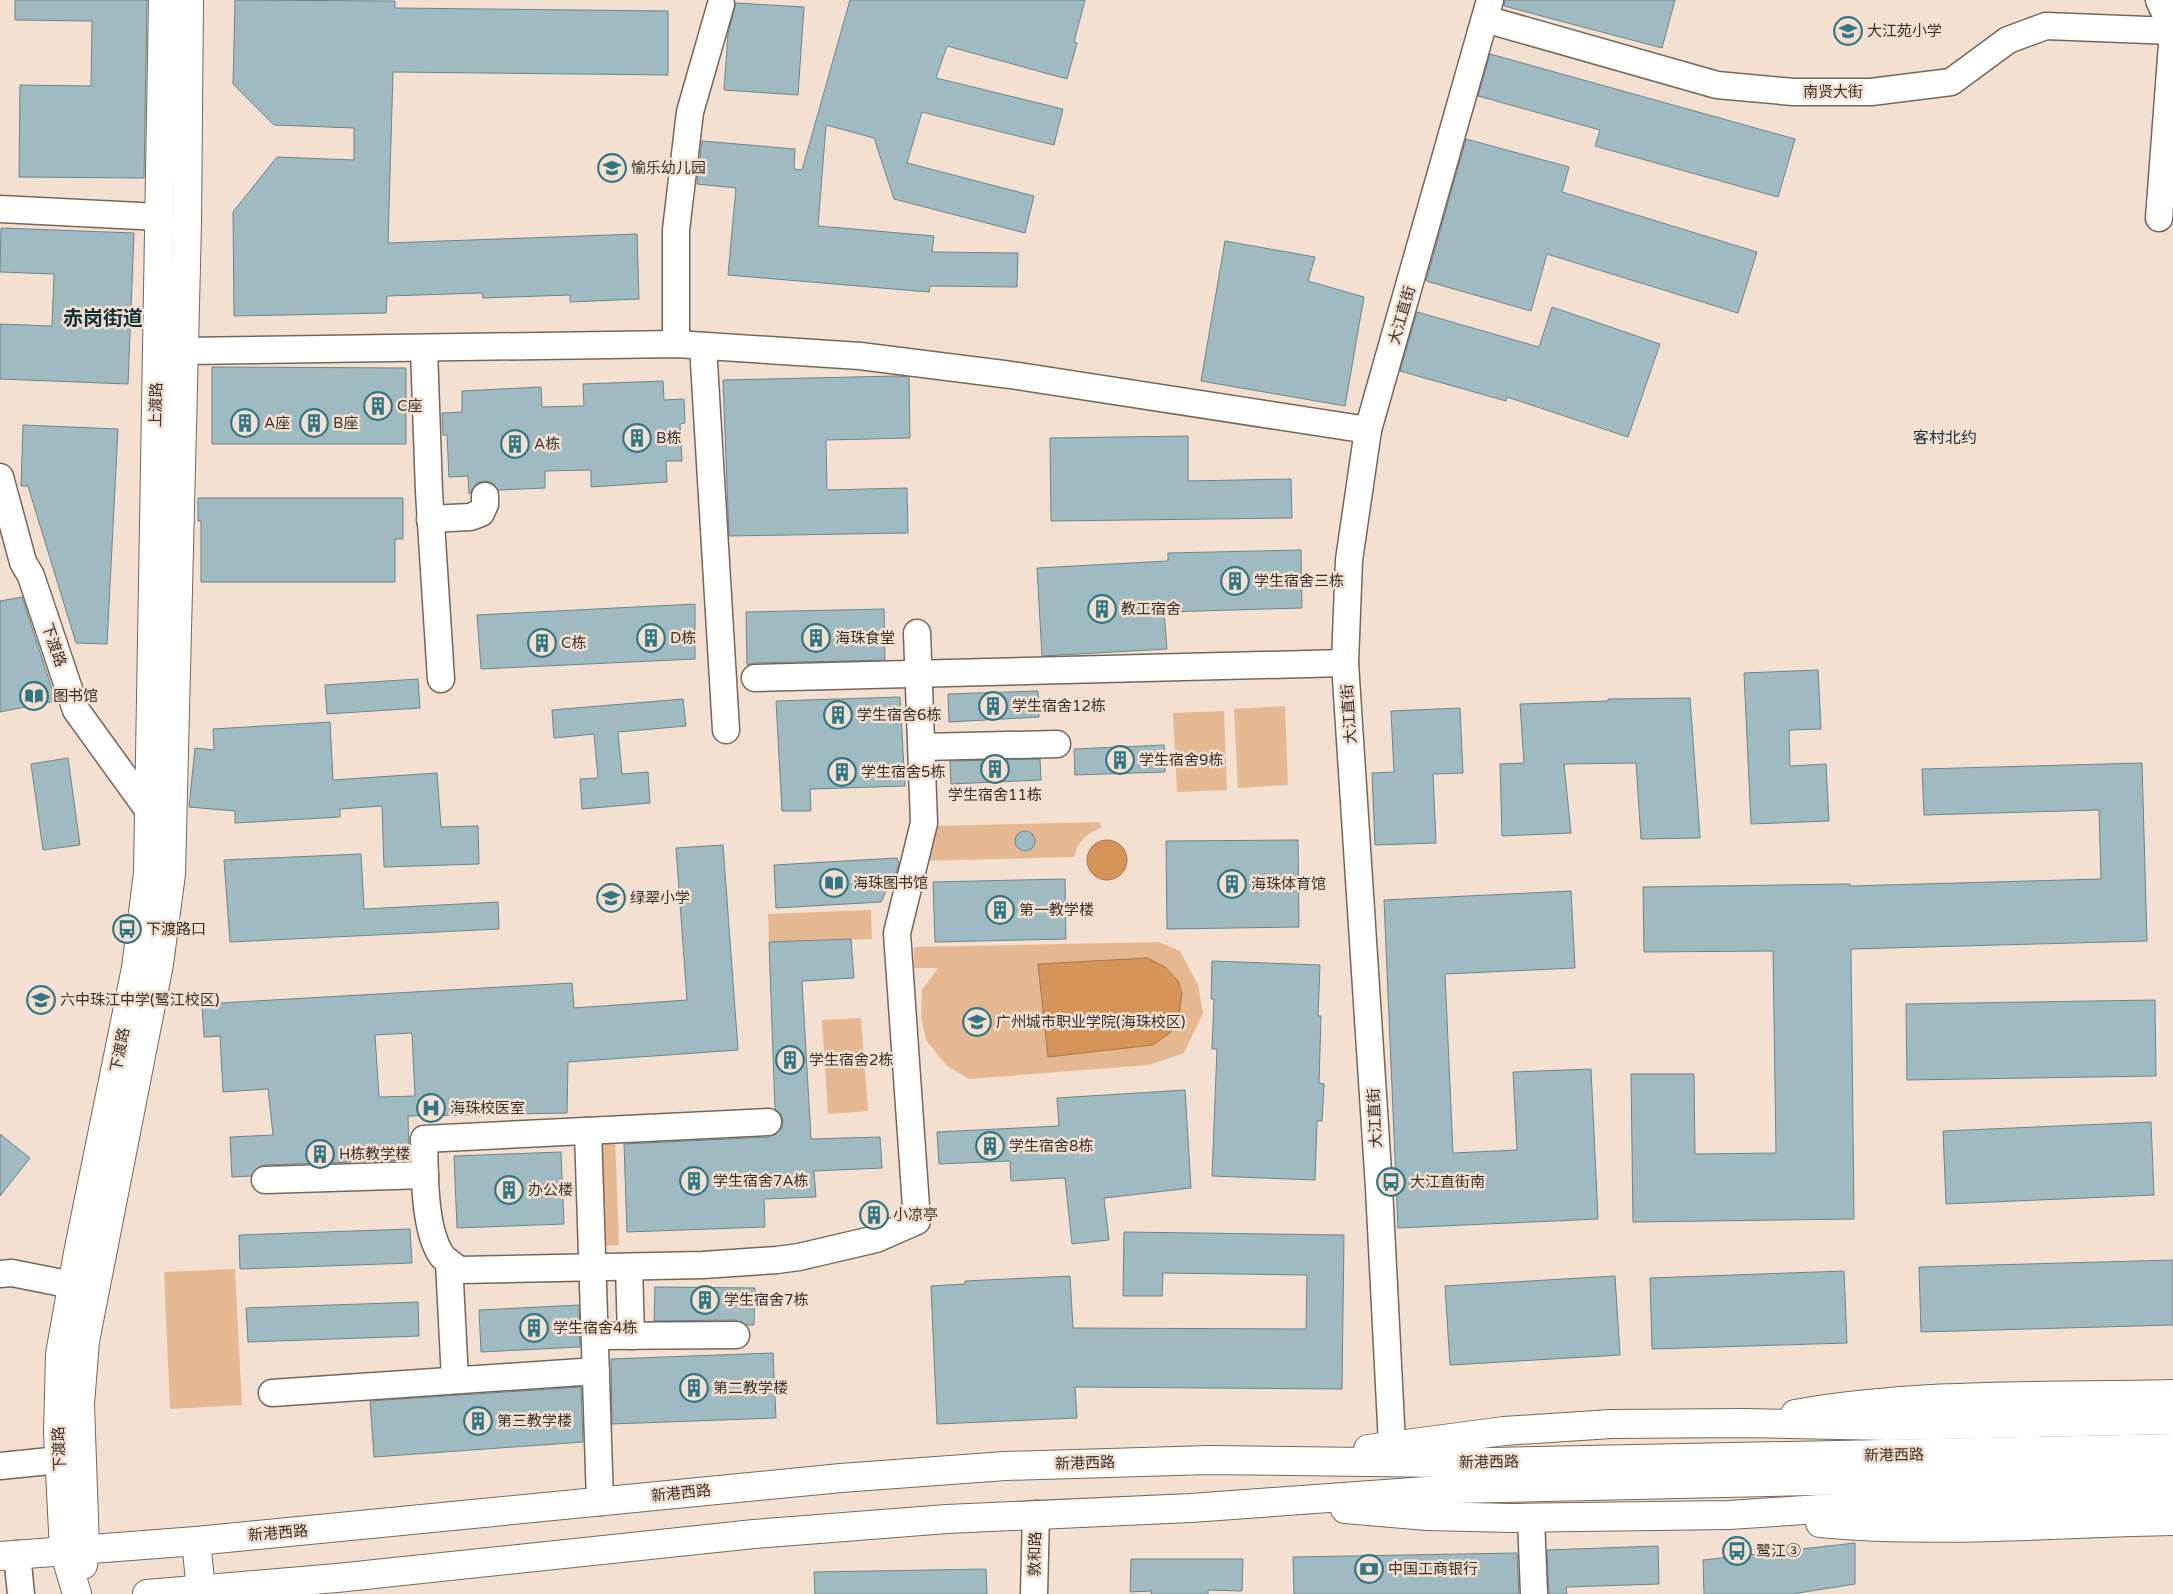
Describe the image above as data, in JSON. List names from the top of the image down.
{
  "streets": {
    "main road": ["上渡路", "下渡路", "新港西路"],
    "street": ["南贤大街", "大江直街", "敦和路"]
  },
  "crossings": [
    ["南贤大街", "大江直街"],
    ["上渡路", "下渡路"],
    ["下渡路", "新港西路"],
    ["新港西路", "敦和路"]
  ],
  "districts": ["赤岗街道", "客村北约"],
  "places": {
    "school or university": [
      "大江苑小学",
      "愉乐幼儿园",
      "绿翠小学",
      "六中珠江中学(鹭江校区)",
      "广州城市职业学院(海珠校区)"
    ],
    "building": [
      "C座",
      "A座",
      "B座",
      "B栋",
      "A栋",
      "学生宿舍三栋",
      "教工宿舍",
      "D栋",
      "海珠食堂",
      "C栋",
      "学生宿舍12栋",
      "学生宿舍6栋",
      "学生宿舍9栋",
      "学生宿舍11栋",
      "学生宿舍5栋",
      "海珠体育馆",
      "第一教学楼",
      "学生宿舍2栋",
      "学生宿舍8栋",
      "H栋教学楼",
      "学生宿舍7A栋",
      "办公楼",
      "小凉亭",
      "学生宿舍7栋",
      "学生宿舍4栋",
      "第二教学楼",
      "第三教学楼"
    ],
    "library": ["图书馆", "海珠图书馆"],
    "bus stop": ["下渡路口", "大江直街南", "鹭江③"],
    "hospital": ["海珠校医室"],
    "bank": ["中国工商银行"]
  }
}
